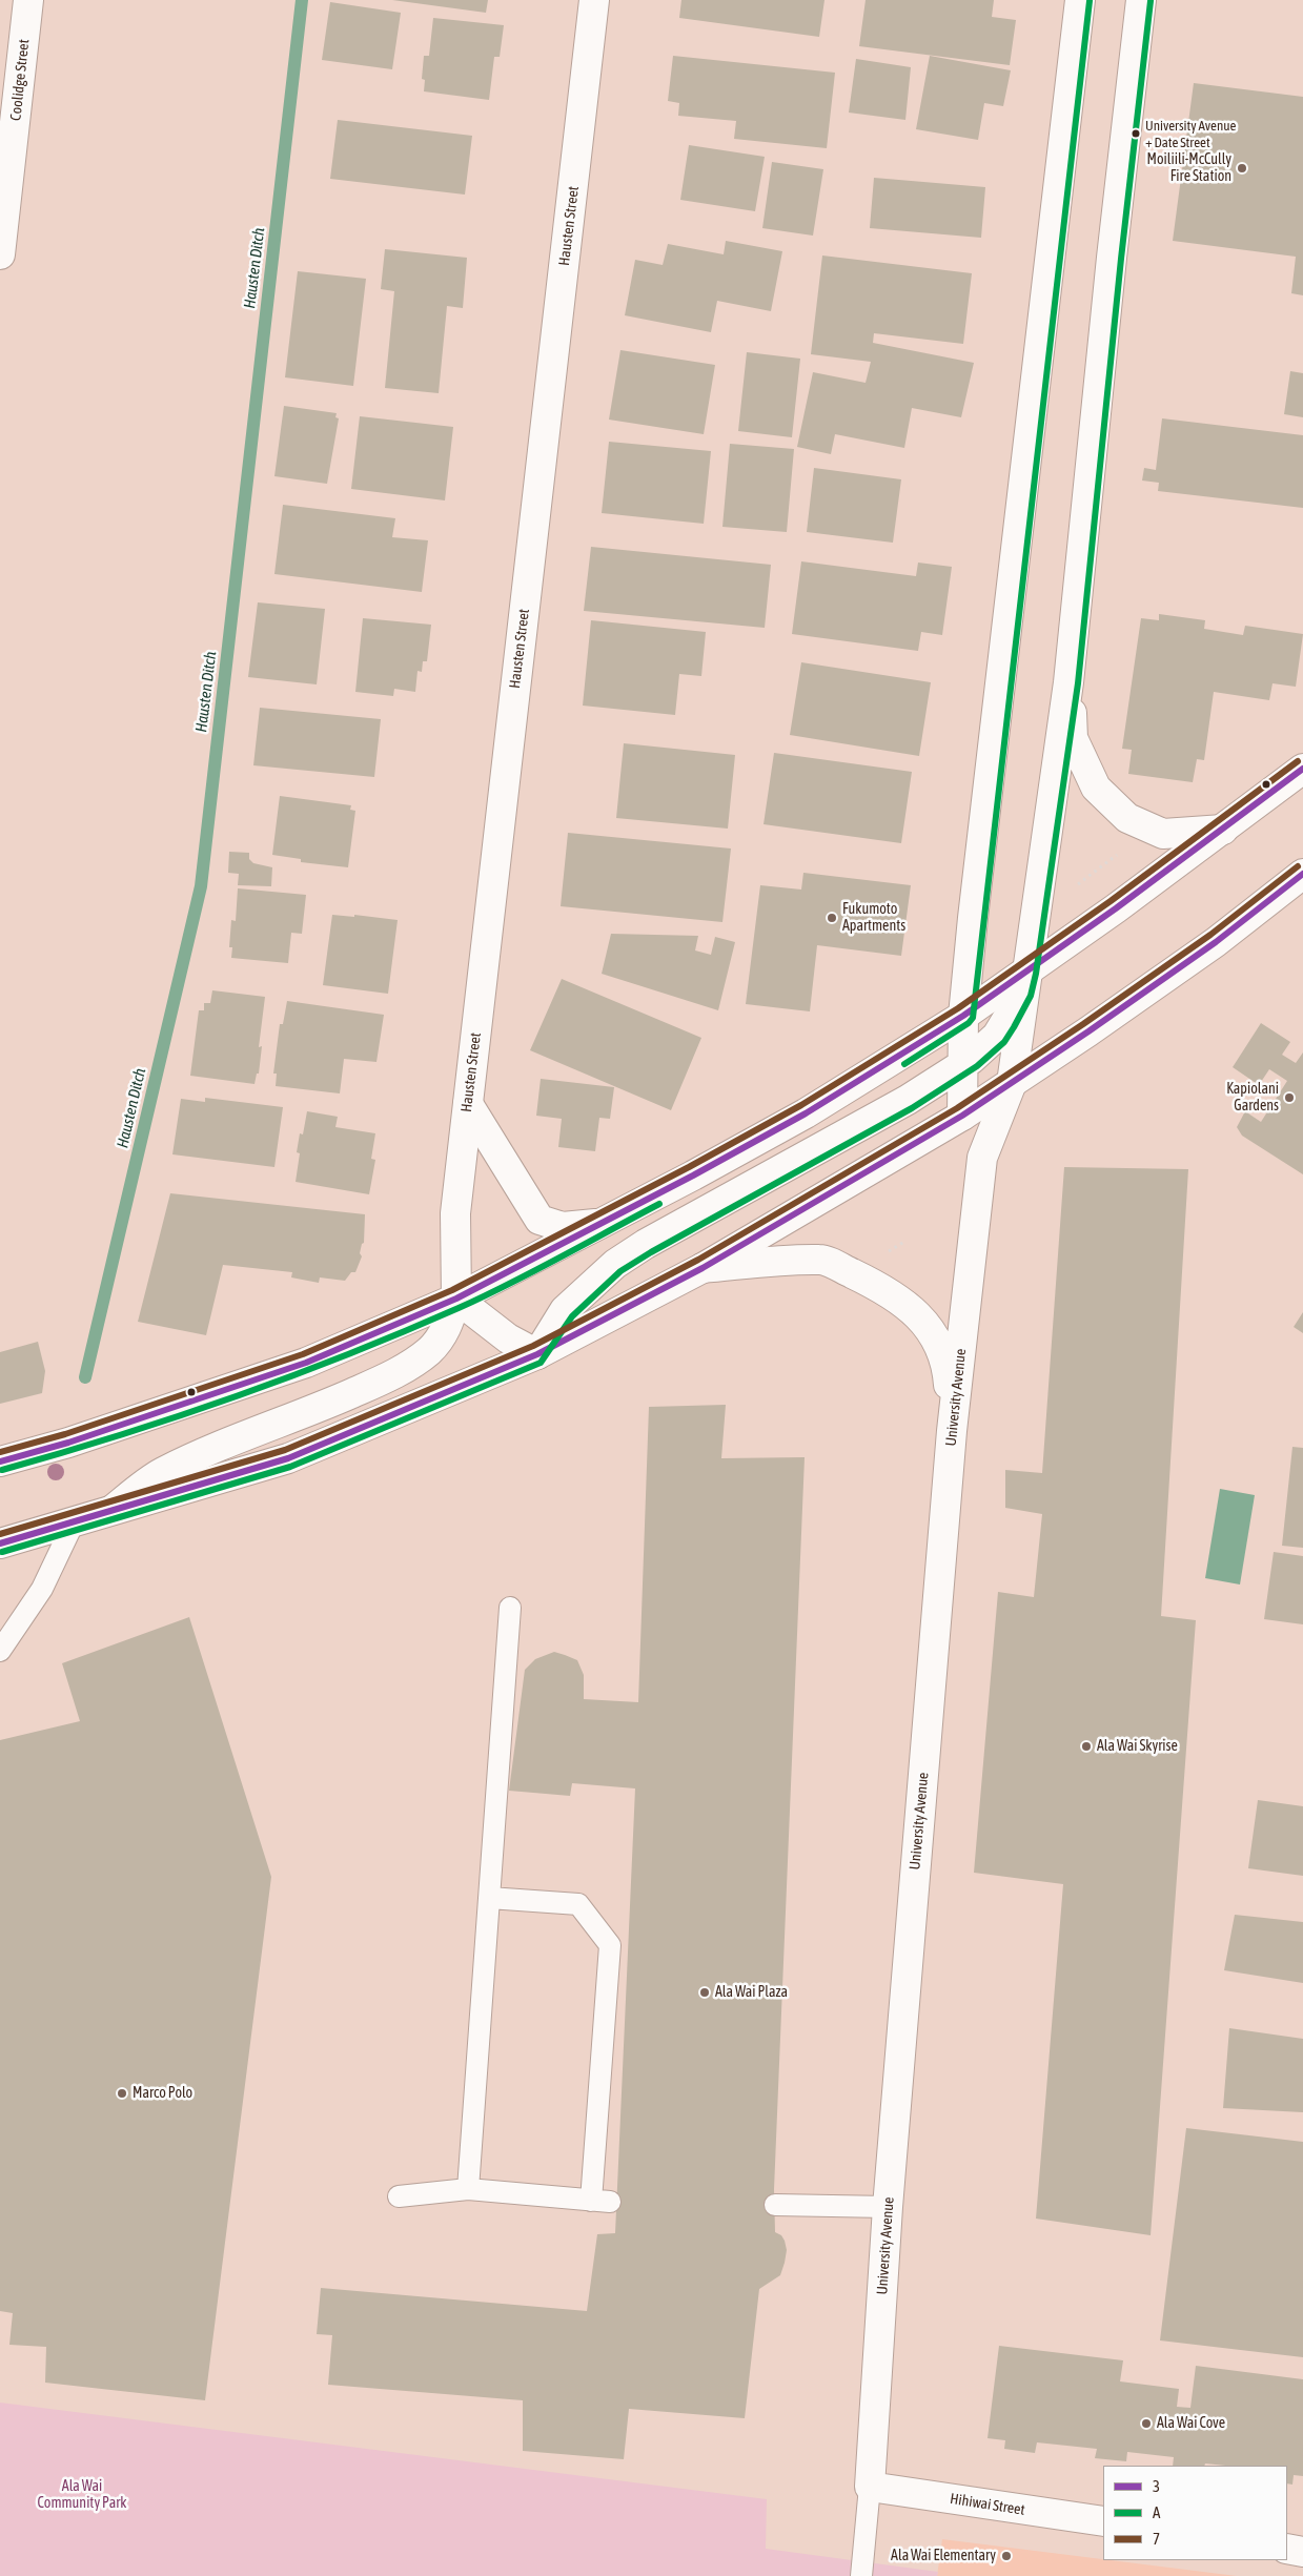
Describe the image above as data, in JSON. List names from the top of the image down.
{
  "streets": {
    "main road": [
      "Coolidge Street",
      "Hausten Street",
      "University Avenue",
      "Hihiwai Street"
    ]
  },
  "crossings": [
    ["University Avenue", "Hihiwai Street"]
  ],
  "water": ["Hausten Ditch"],
  "parks": ["Ala Wai Community Park"],
  "places": [
    "University Avenue + Date Street",
    "Moiliili-McCully Fire Station",
    "Fukumoto Apartments",
    "Kapiolani Gardens",
    "Ala Wai Skyrise",
    "Ala Wai Plaza",
    "Marco Polo",
    "Ala Wai Cove",
    "Ala Wai Elementary"
  ],
  "lines": ["transit line A", "transit line 7", "transit line 3"],
  "legend": ["3", "A", "7"]
}
